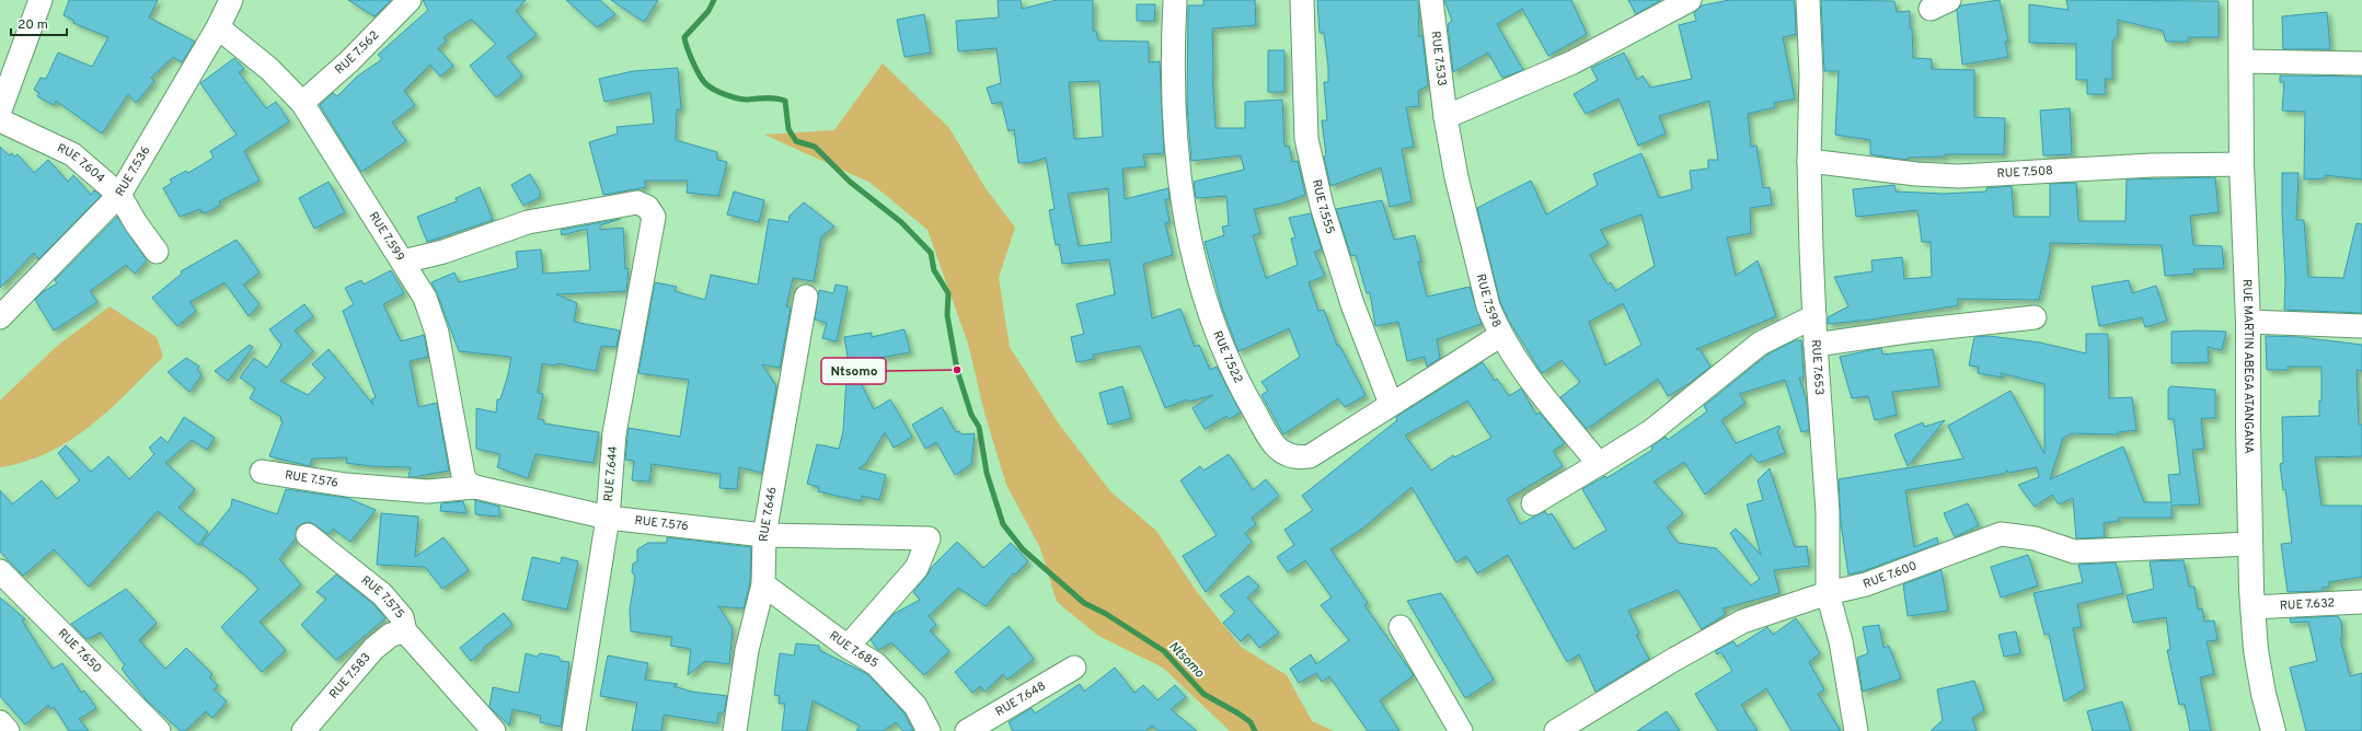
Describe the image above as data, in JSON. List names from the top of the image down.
{
  "streets": {
    "main road": ["RUE MARTIN ABEGA ATANGANA"],
    "street": [
      "RUE 7.562",
      "RUE 7.533",
      "RUE 7.604",
      "RUE 7.536",
      "RUE 7.508",
      "RUE 7.555",
      "RUE 7.599",
      "RUE 7.598",
      "RUE 7.522",
      "RUE 7.653",
      "RUE 7.644",
      "RUE 7.576",
      "RUE 7.646",
      "RUE 7.600",
      "RUE 7.575",
      "RUE 7.632",
      "RUE 7.685",
      "RUE 7.650",
      "RUE 7.583",
      "RUE 7.648"
    ]
  },
  "crossings": [
    ["RUE 7.562", "RUE 7.599"],
    ["RUE 7.533", "RUE 7.598"],
    ["RUE 7.604", "RUE 7.536"],
    ["RUE 7.536", "RUE 7.599"],
    ["RUE 7.508", "RUE 7.653"],
    ["RUE 7.508", "RUE MARTIN ABEGA ATANGANA"],
    ["RUE 7.555", "RUE 7.522"],
    ["RUE 7.599", "RUE 7.644"],
    ["RUE 7.599", "RUE 7.576"],
    ["RUE 7.598", "RUE 7.522"],
    ["RUE 7.653", "RUE 7.600"],
    ["RUE MARTIN ABEGA ATANGANA", "RUE 7.600"],
    ["RUE MARTIN ABEGA ATANGANA", "RUE 7.632"],
    ["RUE 7.644", "RUE 7.576"],
    ["RUE 7.576", "RUE 7.646"],
    ["RUE 7.576", "RUE 7.685"],
    ["RUE 7.646", "RUE 7.685"],
    ["RUE 7.575", "RUE 7.583"]
  ],
  "water": ["Ntsomo"],
  "places": ["Ntsomo"],
  "scale_bar": "20 m"
}
